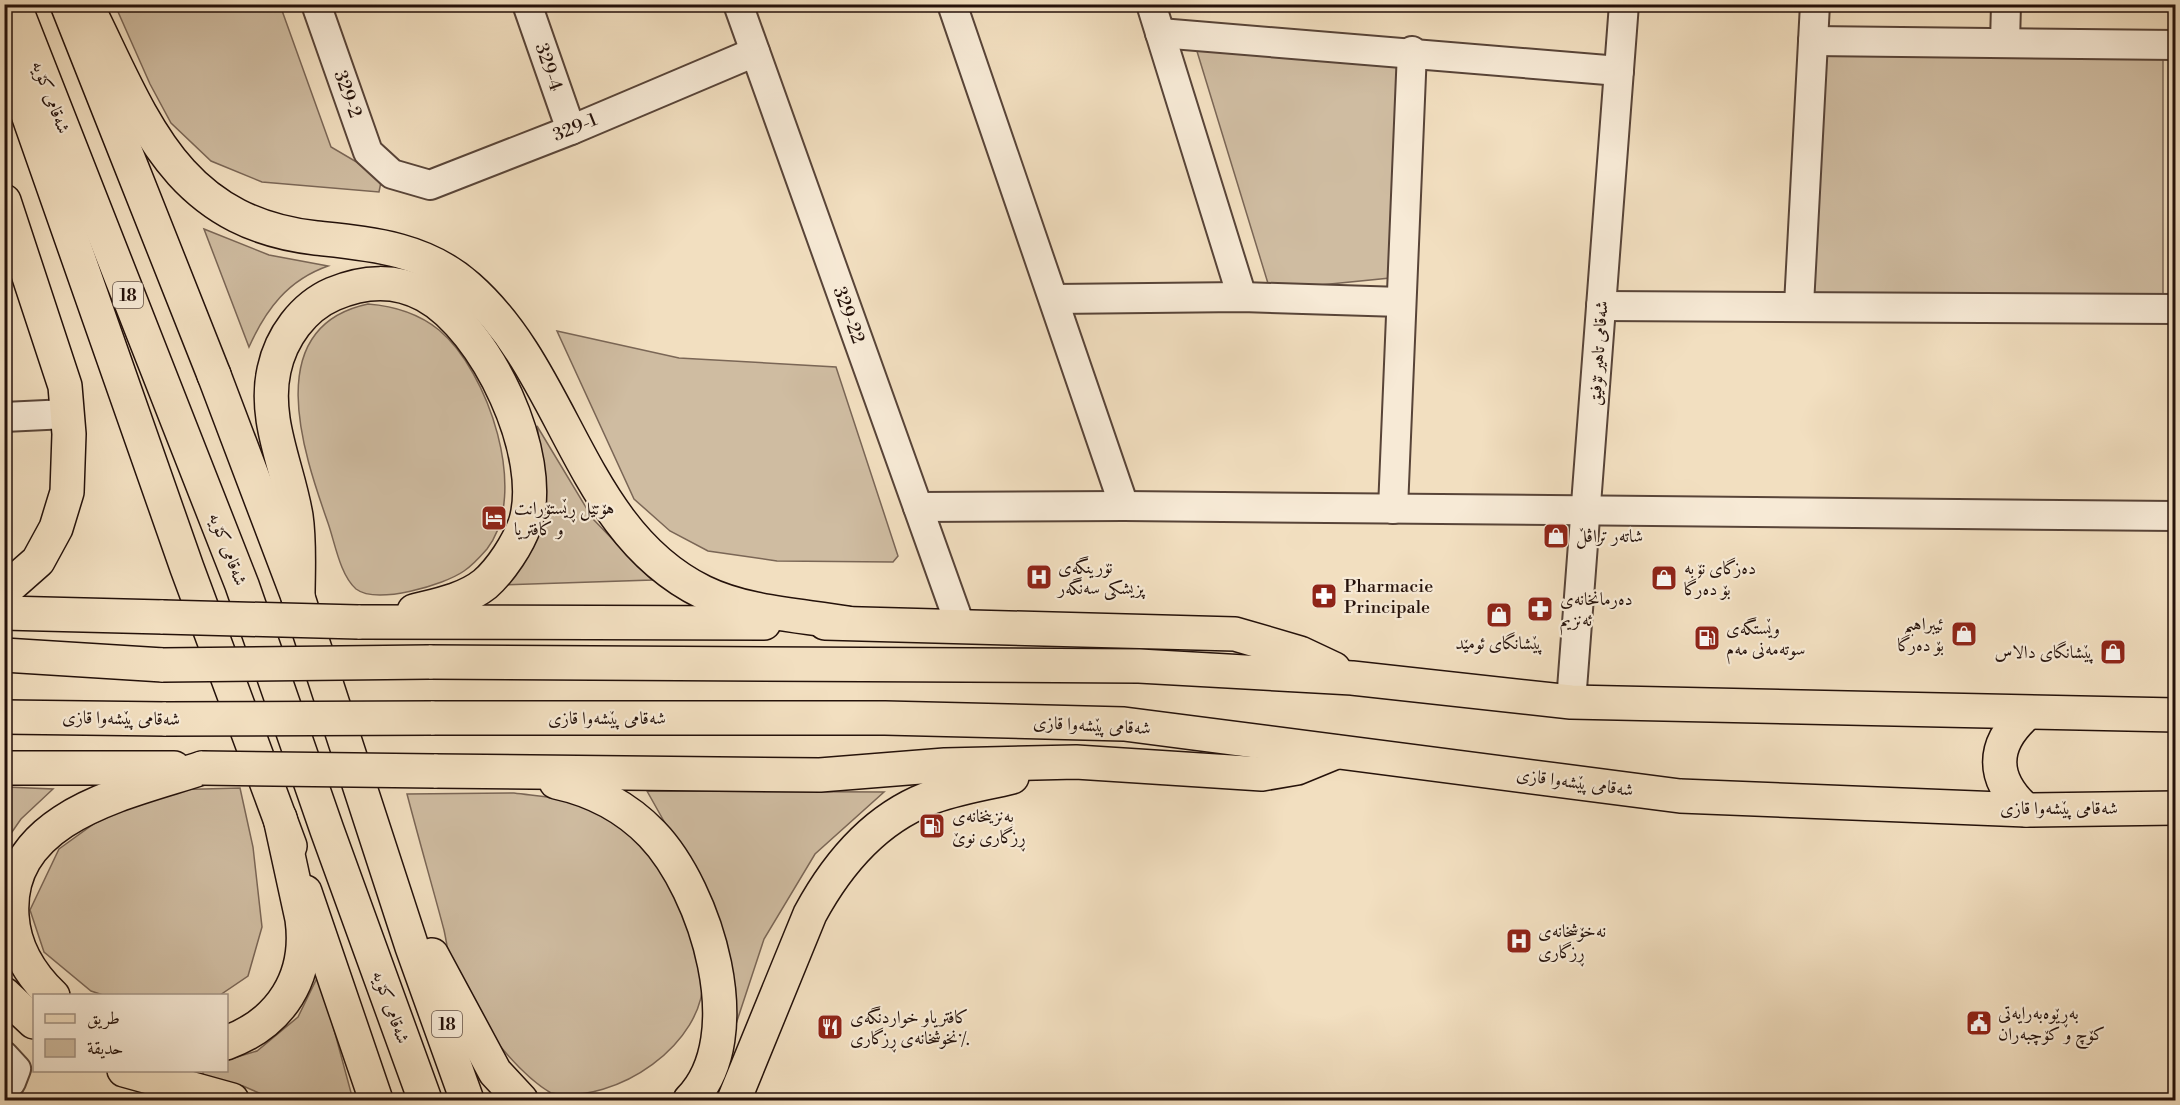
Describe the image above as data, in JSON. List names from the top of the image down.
{
  "streets": {
    "main road": ["شەقامی کۆیە", "18", "شەقامی پێشەوا قازی"],
    "street": [
      "329-4",
      "329-2",
      "329-1",
      "329-22",
      "شەقامی تاهیر تۆفیق"
    ]
  },
  "crossings": [
    ["329-4", "329-1"],
    ["329-2", "329-1"],
    ["329-1", "329-22"]
  ],
  "places": {
    "hotel": ["هۆتێل ڕێستۆرانت و کافتریا"],
    "shop": [
      "شاتەر تراڤڵ",
      "دەزگای نۆبە بۆ دەرگا",
      "پێشانگای ئومێد",
      "ئیبراهیم بۆ دەرگا",
      "پێشانگای دالاس"
    ],
    "hospital": ["نۆرینگەی پزیشکی سەنگەر", "نەخۆشخانەی ڕزگاری"],
    "pharmacy": ["Pharmacie Principale", "دەرمانخانەی ئەنزیم"],
    "fuel station": ["وێستگەی سوتەمەنی مەم", "بەنزینخانەی ڕزگاری نوێ"],
    "public building": ["بەڕێوەبەرایەتی کۆچ و کۆچبەران"],
    "restaurant": ["كافتریاو خواردنگەی نخوشخانەی ڕزگاری٪"]
  },
  "legend": ["طريق", "حديقة"]
}
